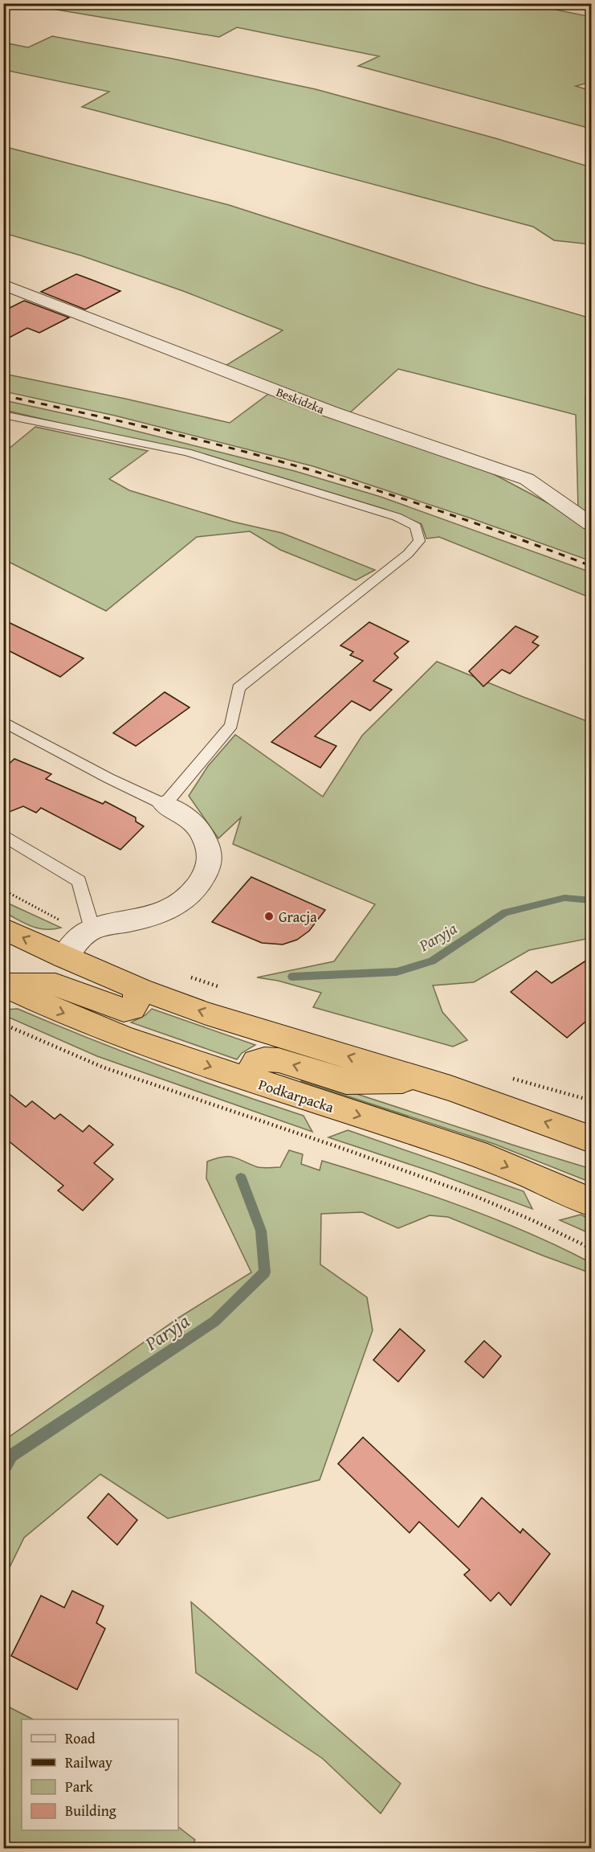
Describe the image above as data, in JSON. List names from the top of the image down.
{
  "streets": {
    "highway": ["Podkarpacka"],
    "street": ["Beskidzka"]
  },
  "water": ["Paryja"],
  "places": ["Gracja"],
  "legend": [
    "Road",
    "Railway",
    "Park",
    "Building"
  ]
}
